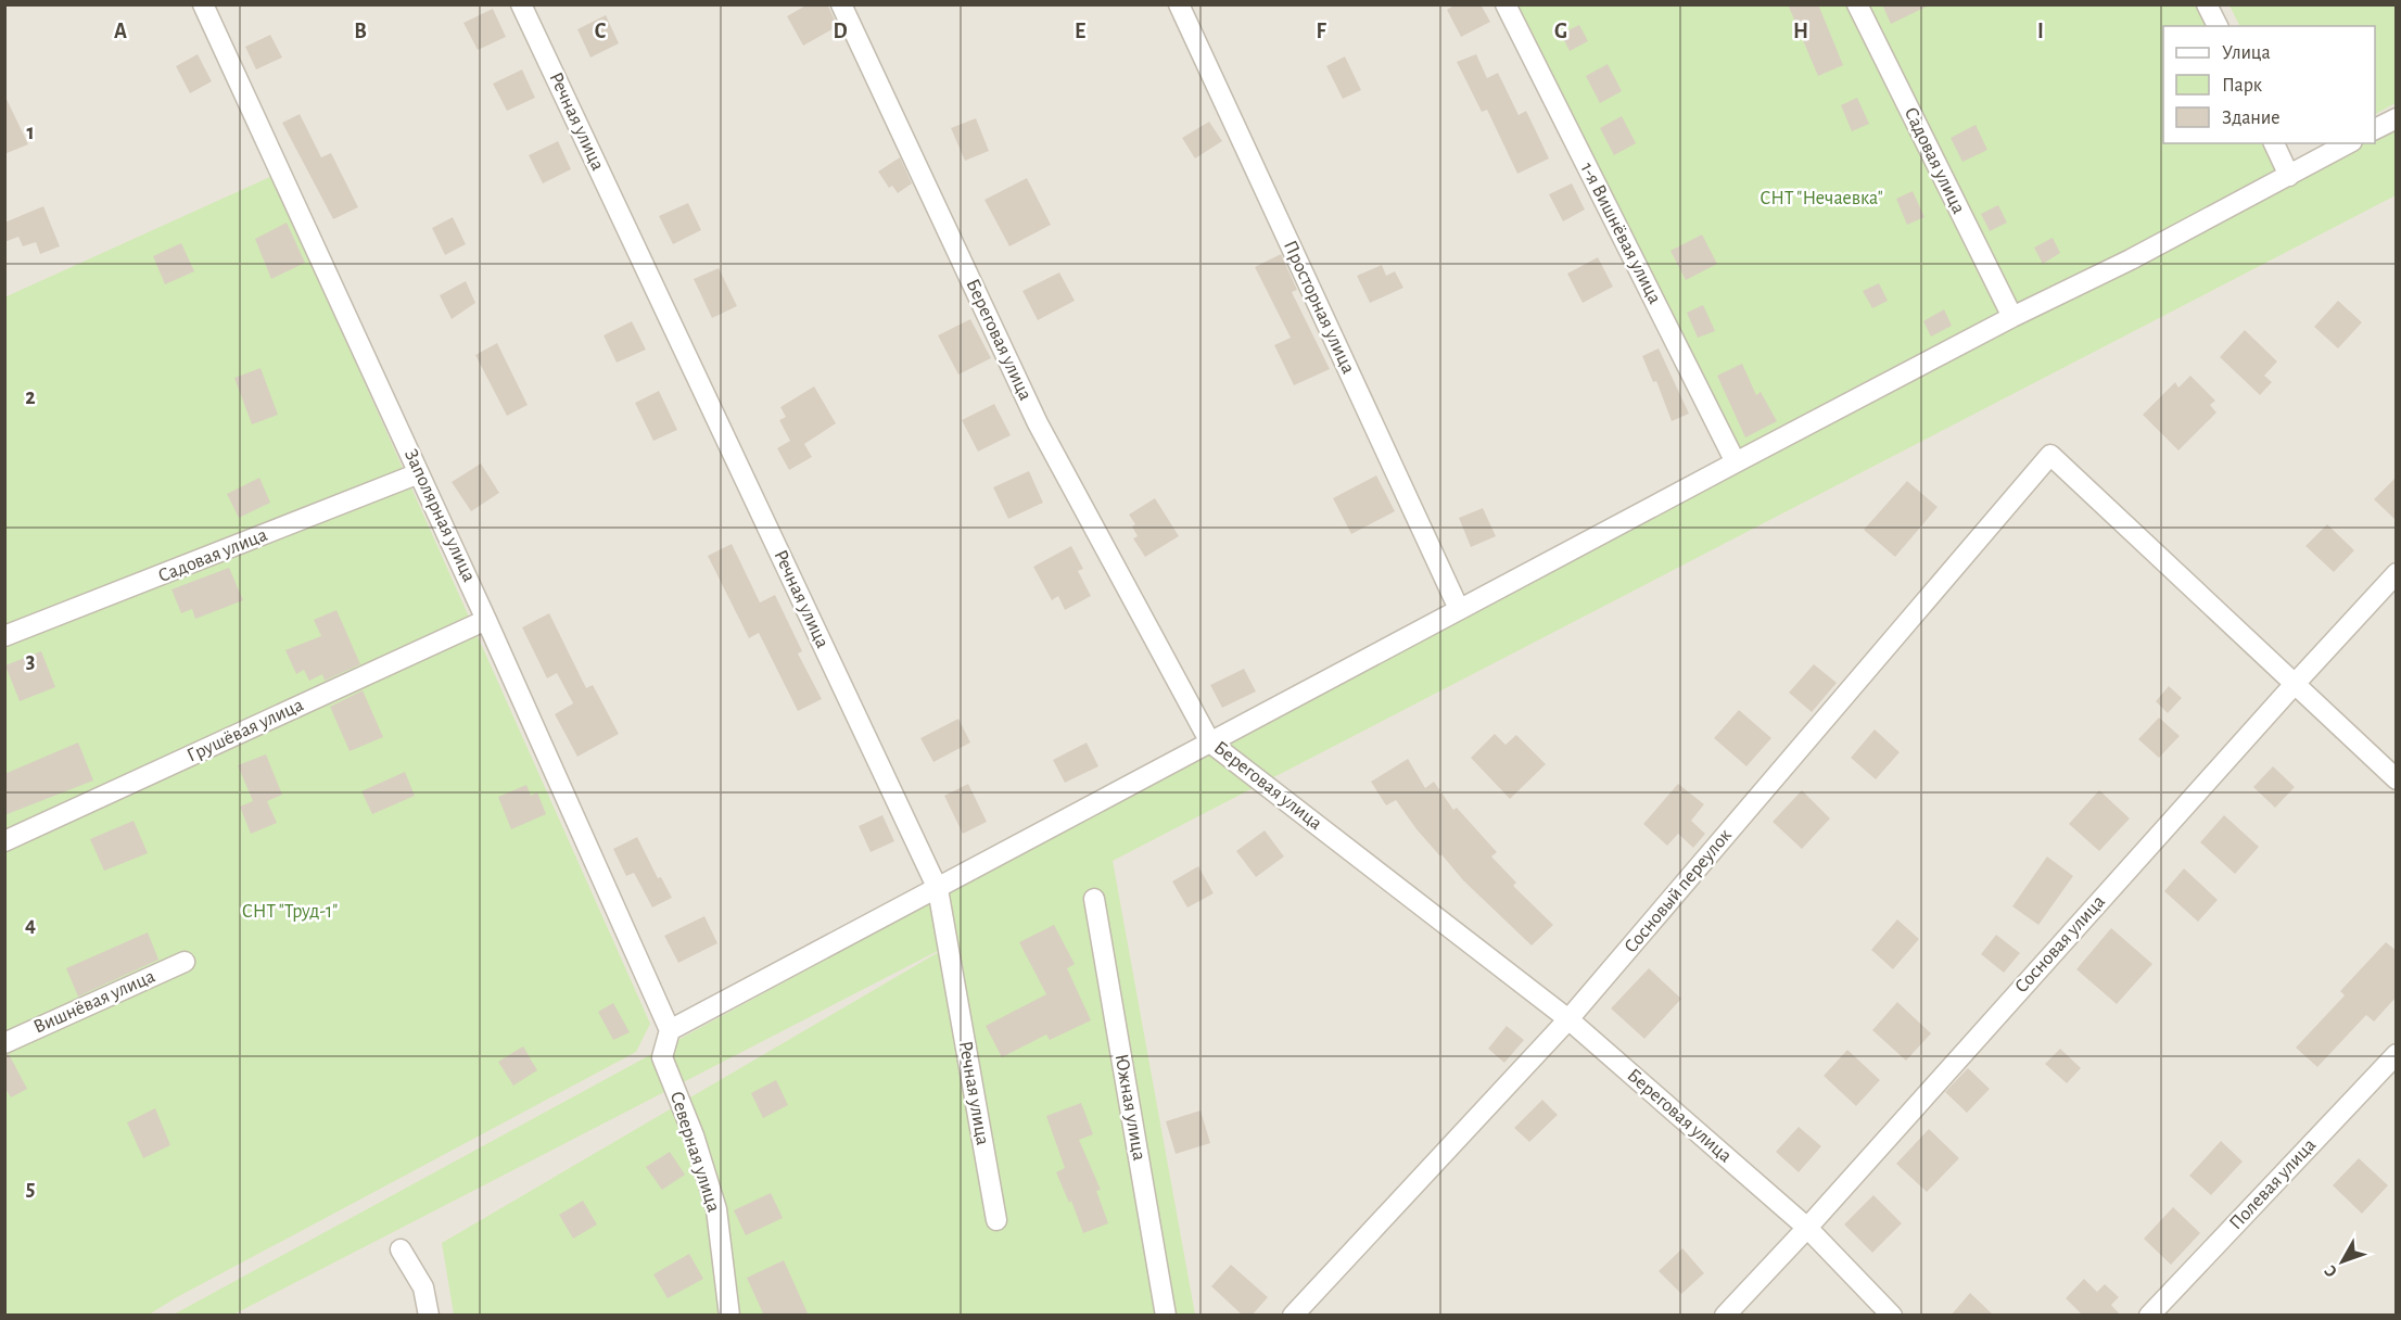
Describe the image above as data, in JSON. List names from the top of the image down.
{
  "streets": {
    "street": [
      "Речная улица",
      "Садовая улица",
      "1-я Вишнёвая улица",
      "Просторная улица",
      "Береговая улица",
      "Заполярная улица",
      "Грушёвая улица",
      "Сосновый переулок",
      "Сосновая улица",
      "Вишнёвая улица",
      "Южная улица",
      "Северная улица",
      "Полевая улица"
    ]
  },
  "crossings": [
    ["Садовая улица", "Заполярная улица"],
    ["Береговая улица", "Сосновый переулок"],
    ["Береговая улица", "Сосновая улица"],
    ["Заполярная улица", "Грушёвая улица"],
    ["Заполярная улица", "Северная улица"],
    ["Сосновый переулок", "Сосновая улица"]
  ],
  "parks": ["СНТ \"Нечаевка\"", "СНТ \"Труд-1\""],
  "legend": ["Улица", "Парк", "Здание"],
  "north": "bottom left",
  "grid": {
    "columns": [
      "A",
      "B",
      "C",
      "D",
      "E",
      "F",
      "G",
      "H",
      "I"
    ],
    "rows": [
      "1",
      "2",
      "3",
      "4",
      "5"
    ]
  }
}
